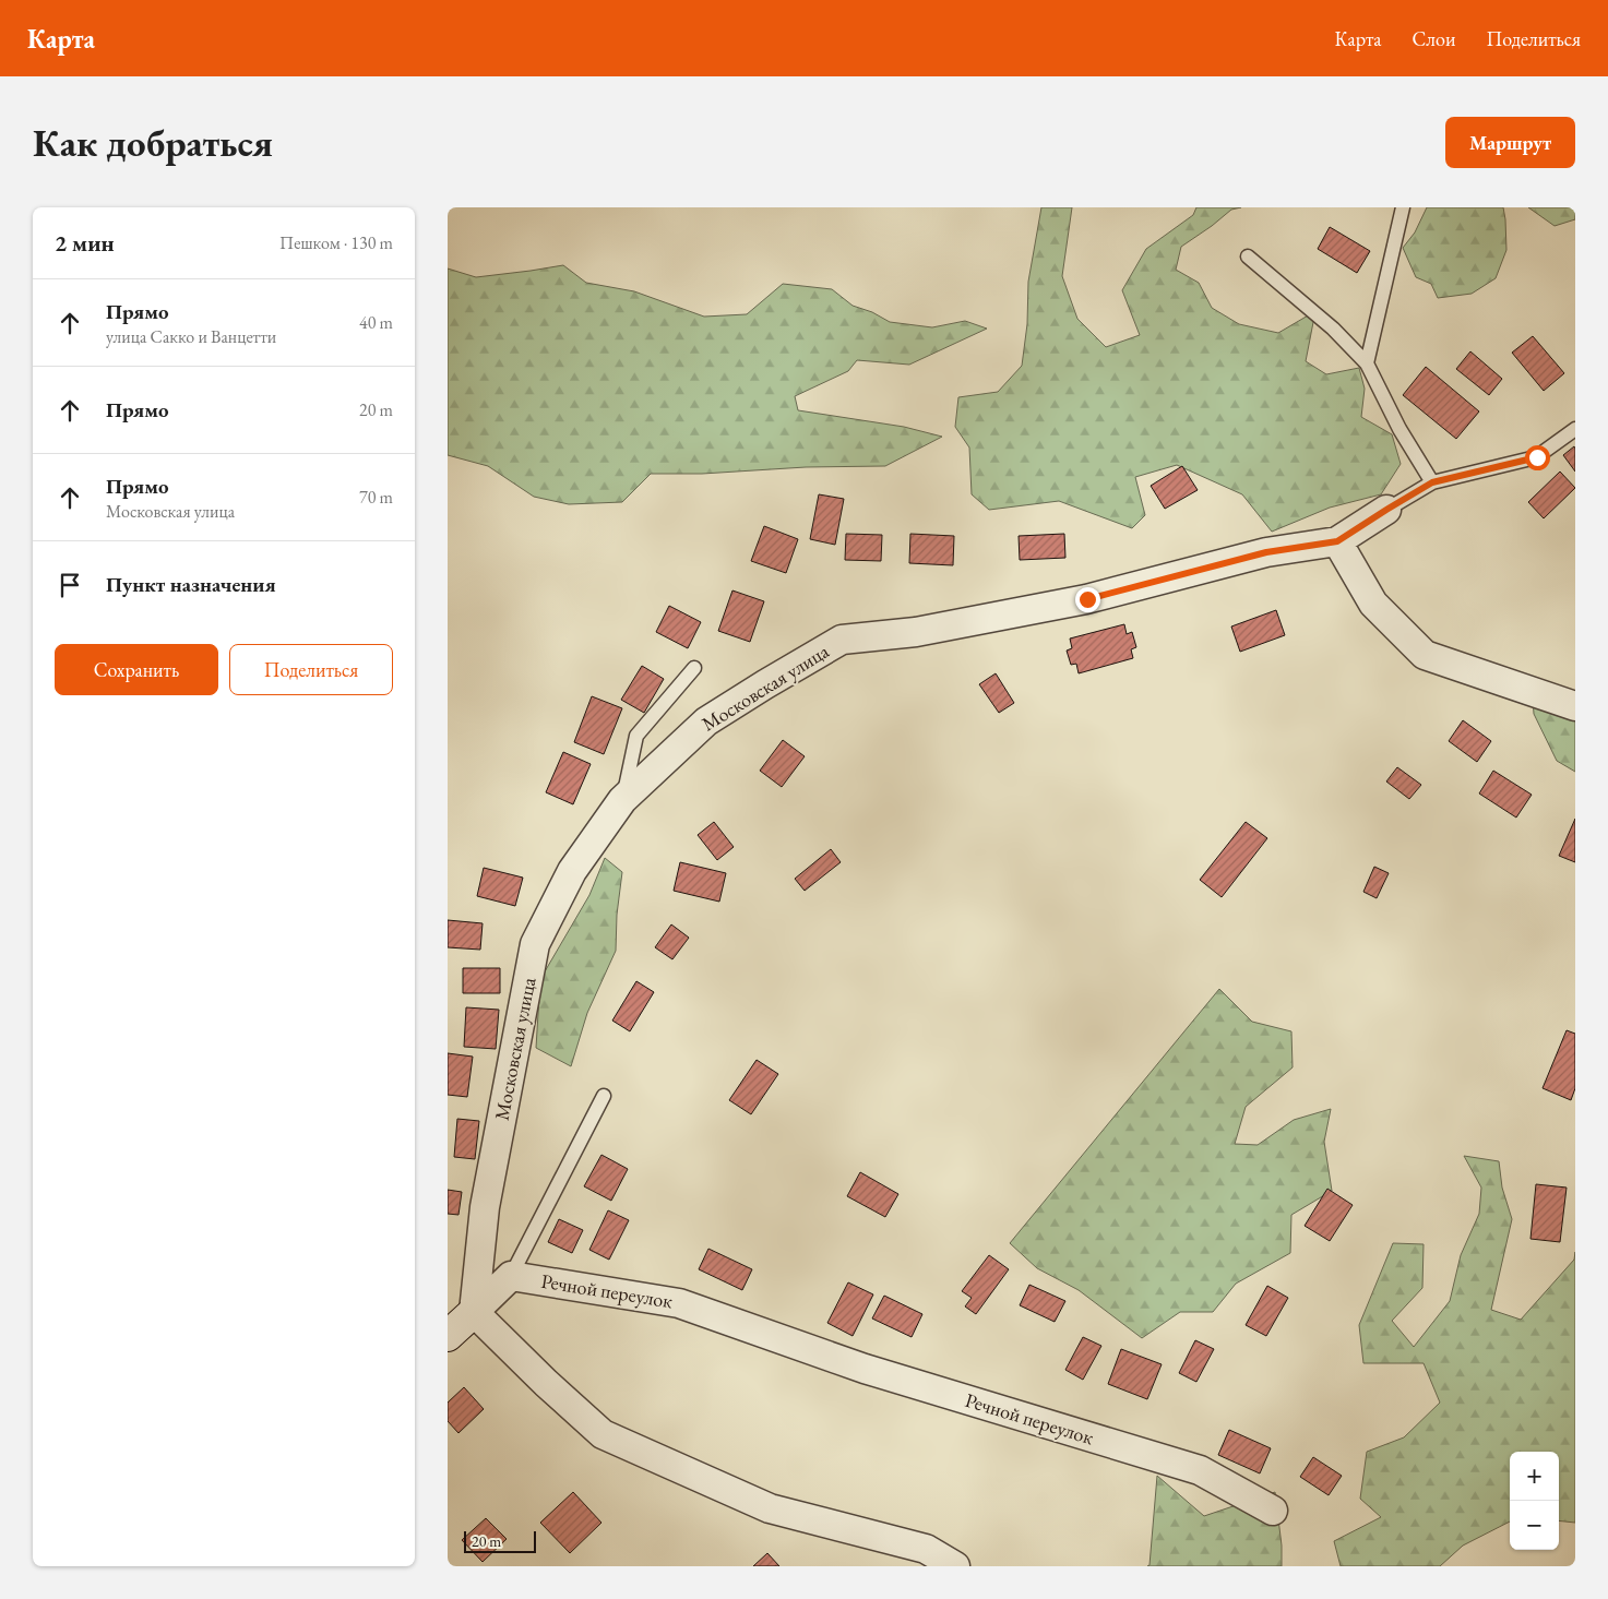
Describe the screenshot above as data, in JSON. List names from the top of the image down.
{
  "streets": {
    "street": ["Московская улица", "Речной переулок"]
  },
  "scale_bar": "20 m",
  "page": {
    "header": "Карта",
    "nav": ["Карта", "Слои", "Поделиться"],
    "buttons": [
      "Маршрут",
      ["Сохранить", "Поделиться"]
    ],
    "title": "Как добраться",
    "heading": ["2 мин", "Пешком · 130 m"],
    "list": [
      ["Прямо", "улица Сакко и Ванцетти", "40 m"],
      ["Прямо", "20 m"],
      ["Прямо", "Московская улица", "70 m"],
      "Пункт назначения"
    ],
    "map_buttons": ["+", "−"],
    "scale": "20 m"
  }
}
